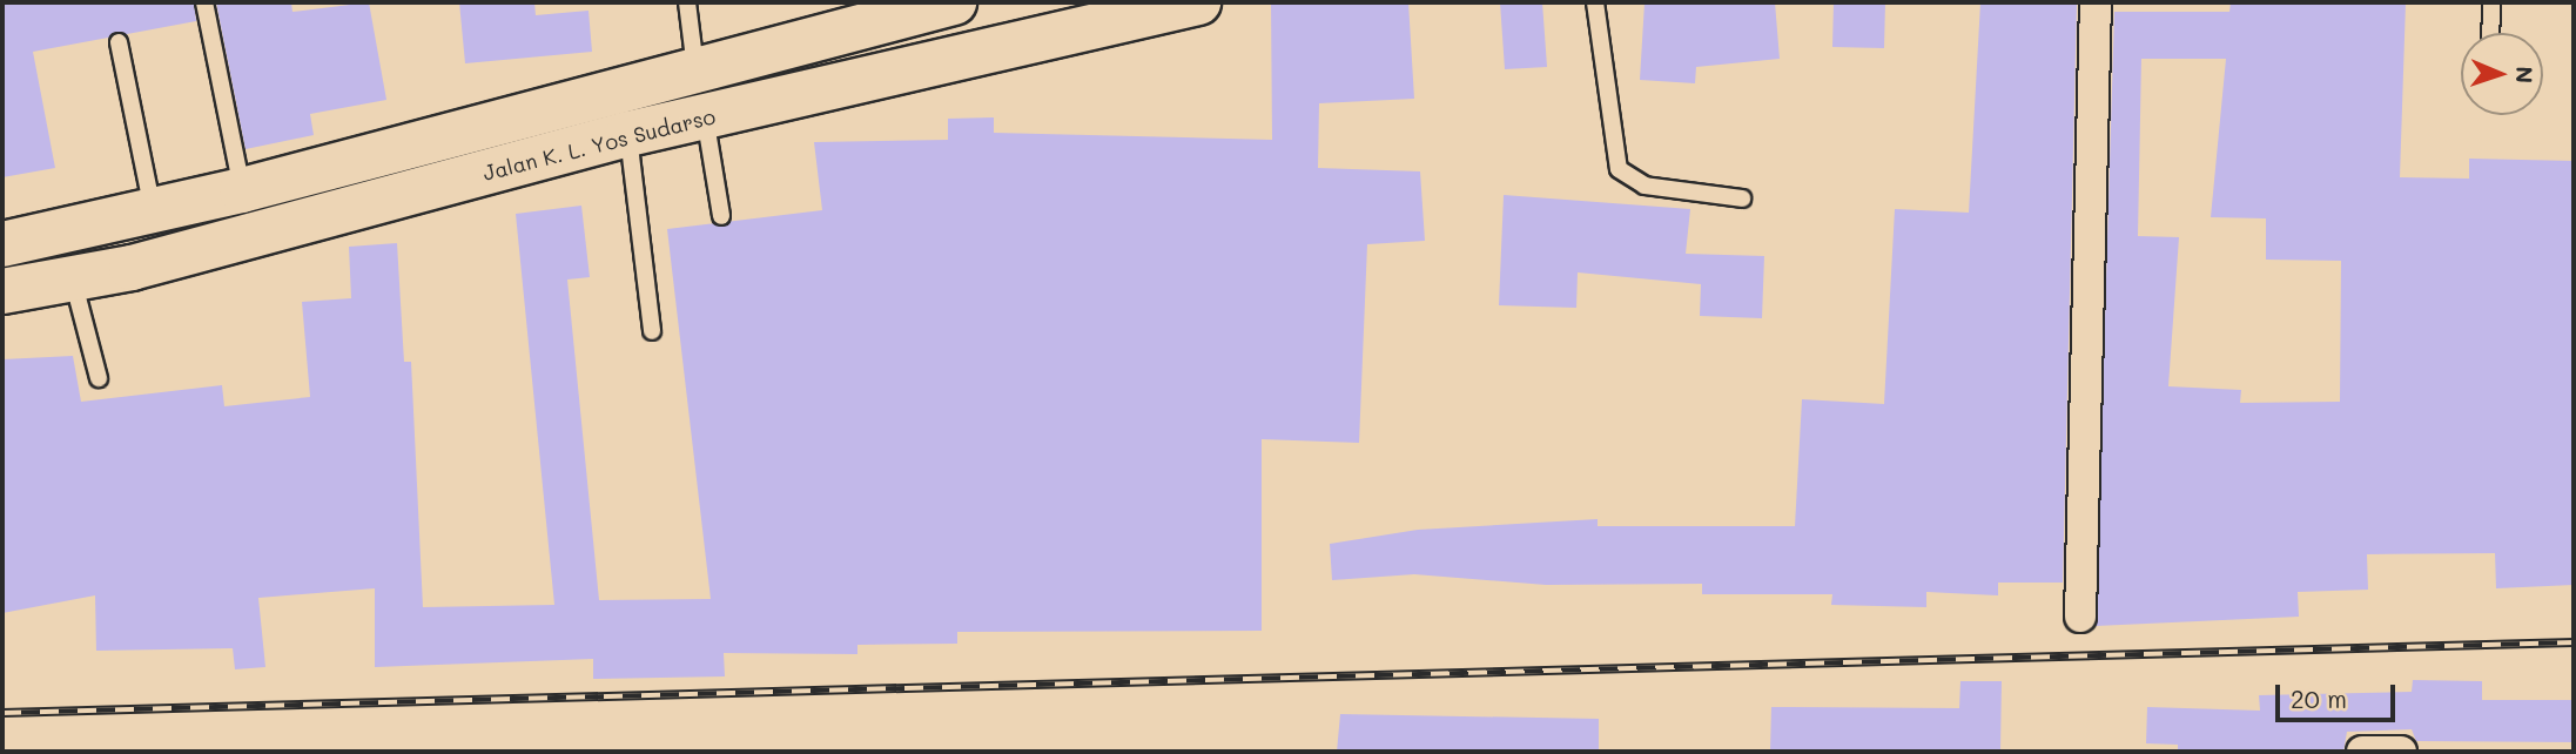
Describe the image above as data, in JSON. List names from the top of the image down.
{
  "streets": {
    "highway": ["Jalan K. L. Yos Sudarso"]
  },
  "scale_bar": "20 m",
  "north": "right"
}
